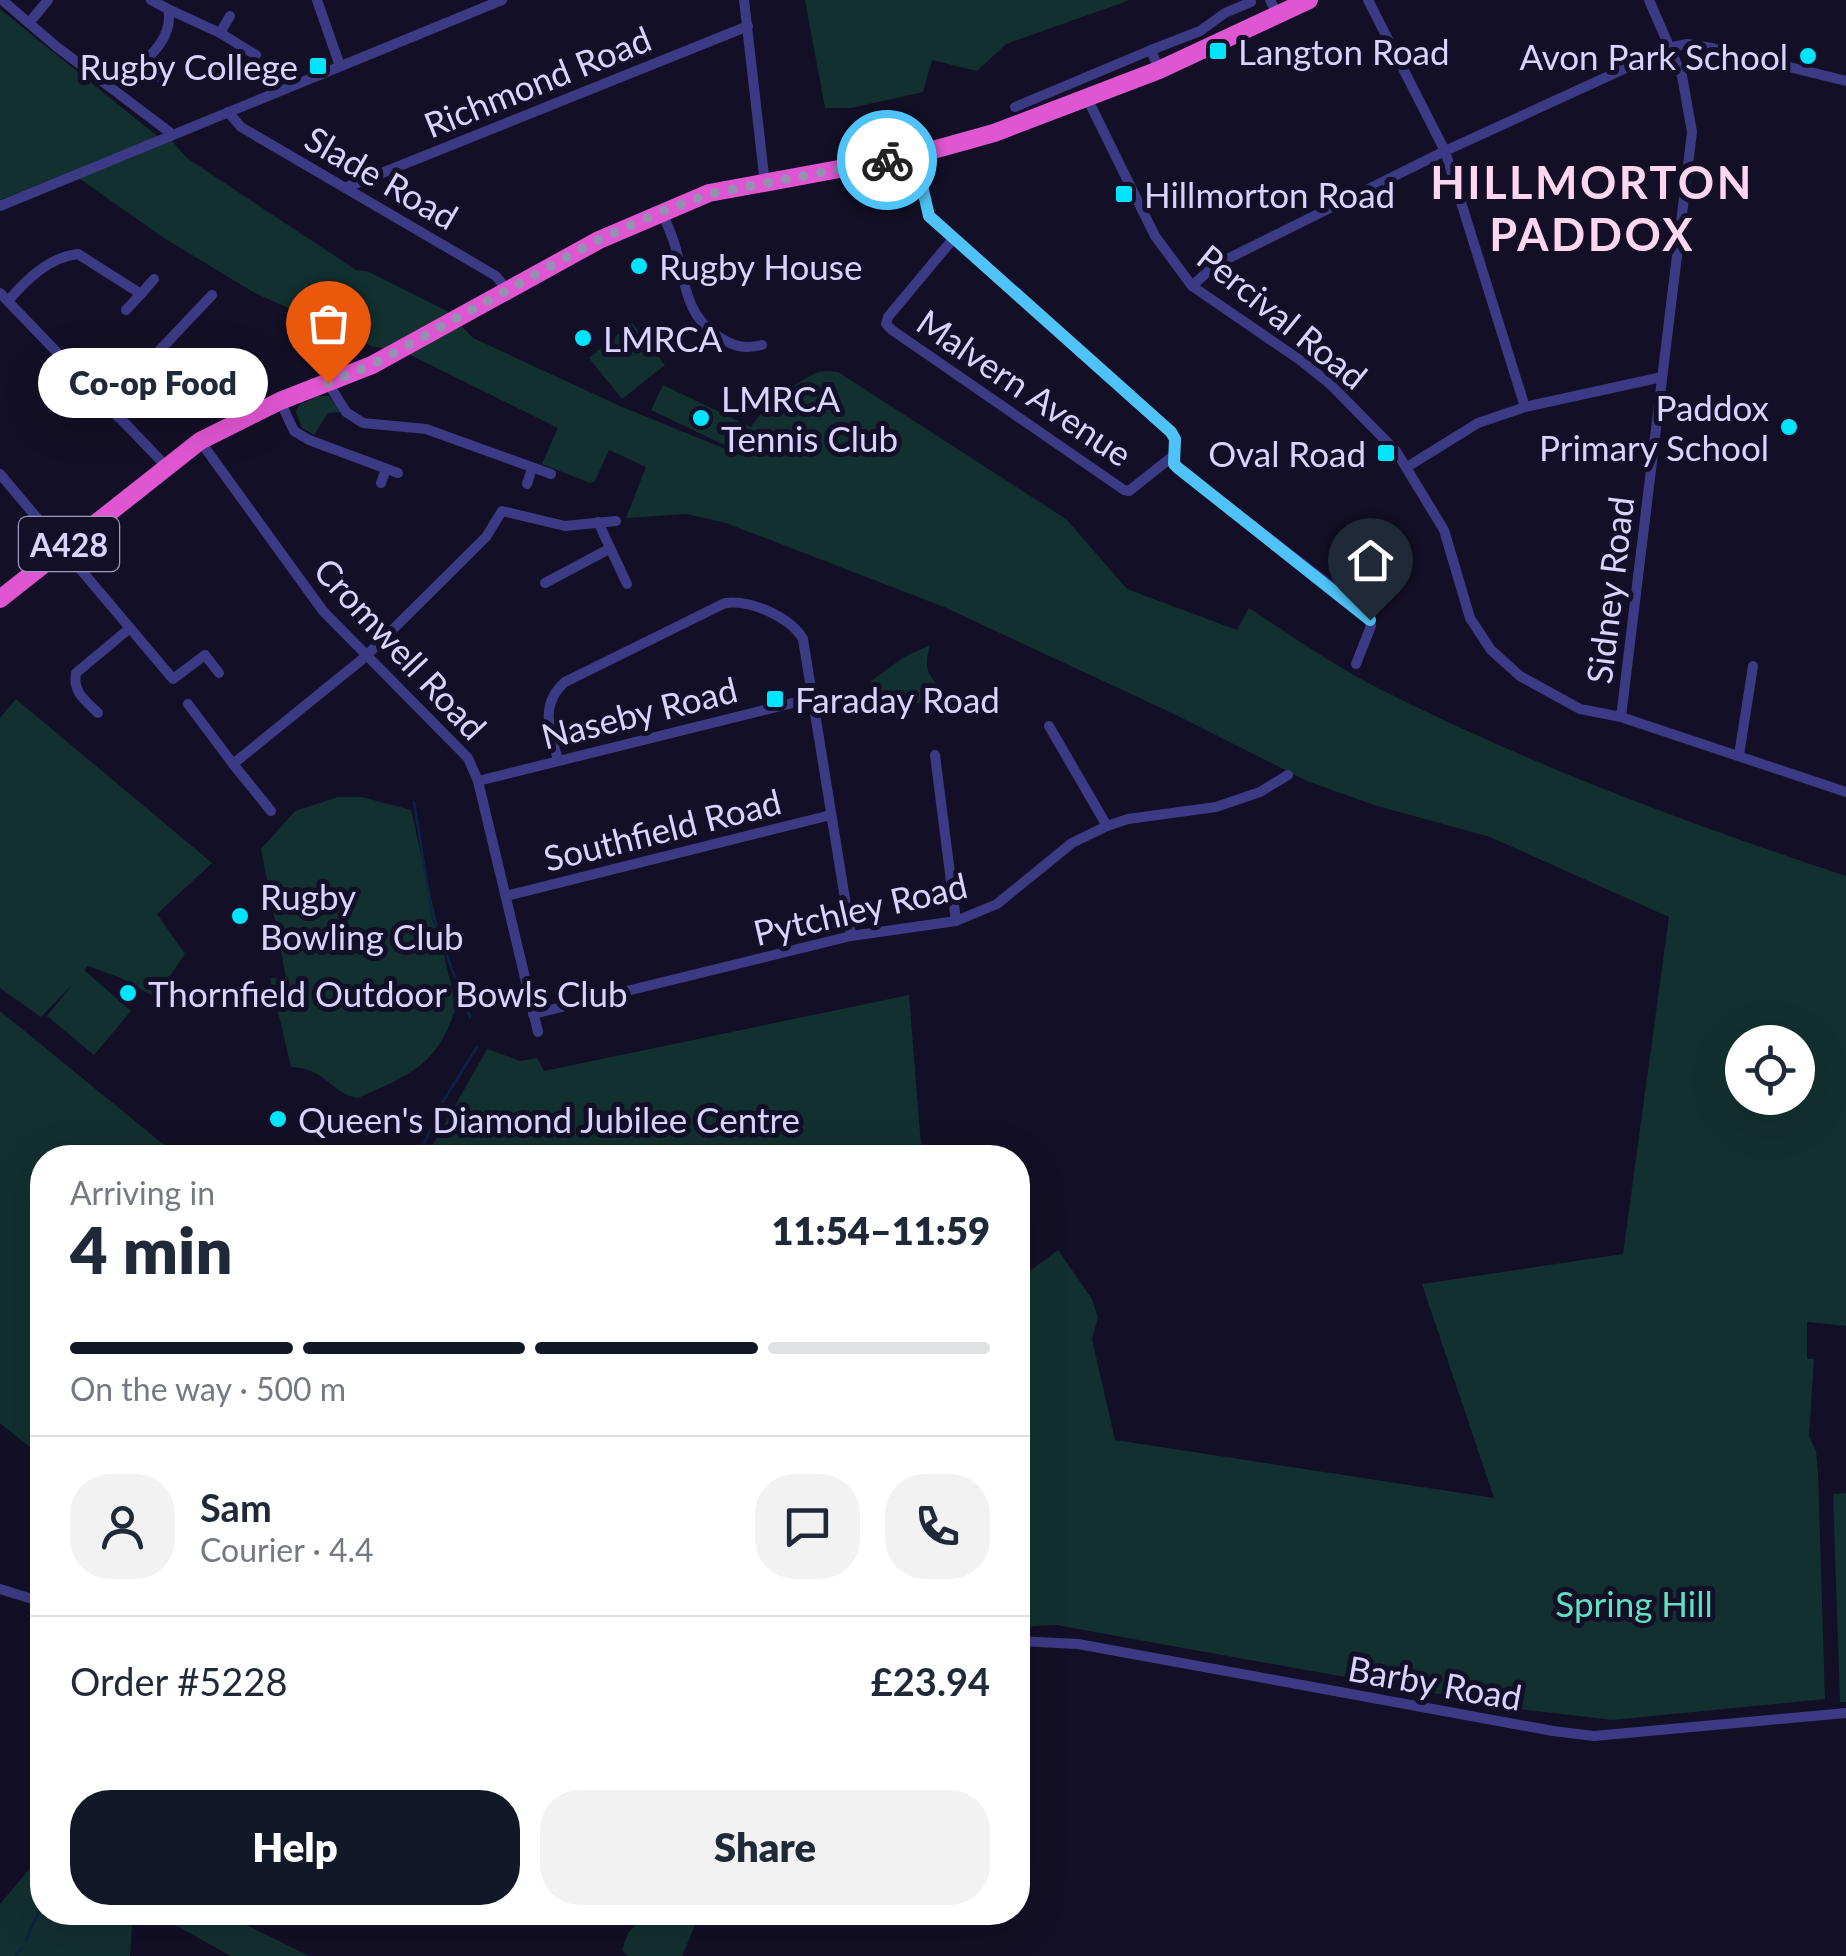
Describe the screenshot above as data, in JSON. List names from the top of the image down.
{
  "streets": {
    "highway": ["A428"],
    "street": [
      "Richmond Road",
      "Slade Road",
      "Percival Road",
      "Malvern Avenue",
      "Sidney Road",
      "Cromwell Road",
      "Naseby Road",
      "Southfield Road",
      "Pytchley Road",
      "Barby Road"
    ]
  },
  "crossings": [
    ["Richmond Road", "Slade Road"],
    ["Slade Road", "A428"],
    ["Percival Road", "A428"],
    ["Percival Road", "Sidney Road"],
    ["A428", "Cromwell Road"],
    ["Cromwell Road", "Naseby Road"],
    ["Cromwell Road", "Southfield Road"],
    ["Cromwell Road", "Pytchley Road"]
  ],
  "districts": ["HILLMORTON PADDOX"],
  "parks": ["Spring Hill"],
  "places": {
    "transit": [
      "Langton Road",
      "Rugby College",
      "Hillmorton Road",
      "Oval Road",
      "Faraday Road"
    ],
    "other": [
      "Avon Park School",
      "Rugby House",
      "LMRCA",
      "Co-op Food",
      "LMRCA Tennis Club",
      "Paddox Primary School",
      "Rugby Bowling Club",
      "Thornfield Outdoor Bowls Club",
      "Queen's Diamond Jubilee Centre"
    ]
  },
  "page": {
    "bubble": "Co-op Food",
    "heading": ["4 min", "Arriving in", "11:54–11:59"],
    "panel": [
      "Sam",
      "Courier · 4.4",
      "Order #5228",
      "£23.94"
    ],
    "bar": "On the way · 500 m",
    "buttons": ["Help", "Share"]
  }
}
